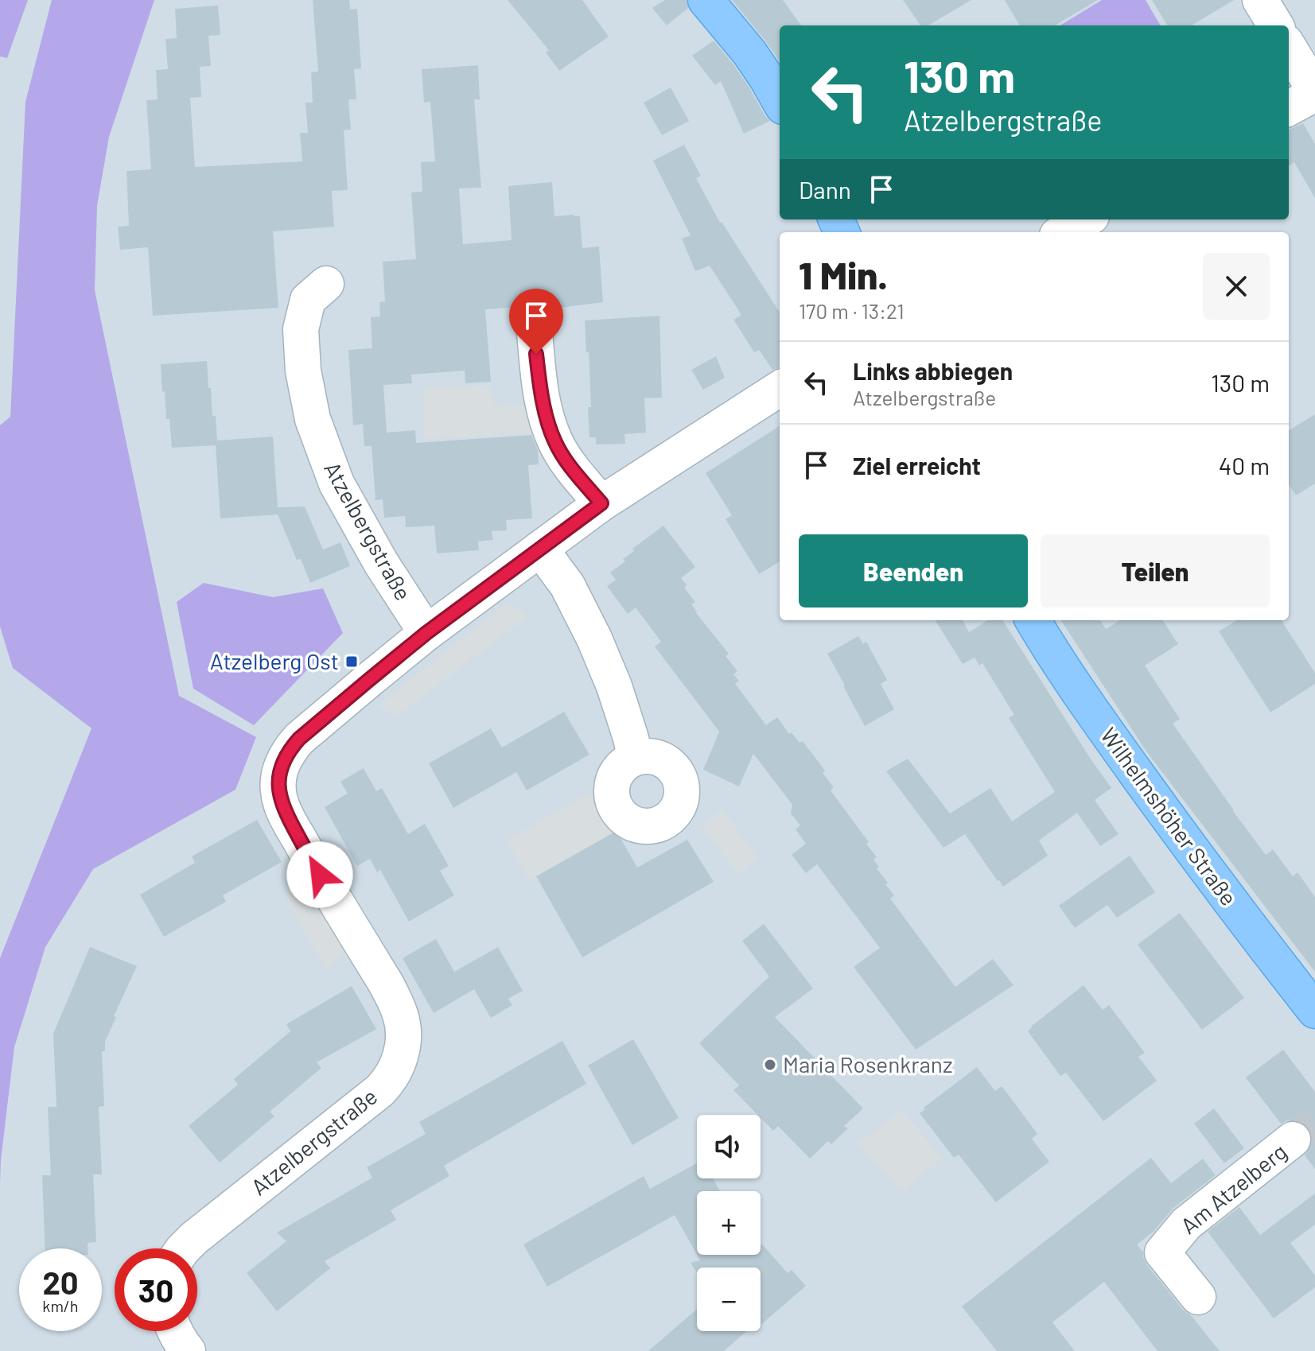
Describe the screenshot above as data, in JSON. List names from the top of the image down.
{
  "streets": {
    "main road": ["Wilhelmshöher Straße"],
    "street": ["Atzelbergstraße", "Am Atzelberg"]
  },
  "places": {
    "transit": ["Atzelberg Ost"],
    "other": ["Maria Rosenkranz"]
  },
  "page": {
    "turn": ["130 m", "Atzelbergstraße"],
    "then": "Dann",
    "heading": ["1 Min.", "170 m · 13:21"],
    "list": [
      {
        "name": "Links abbiegen",
        "note": "Atzelbergstraße",
        "value": "130 m"
      },
      {
        "name": "Ziel erreicht",
        "value": "40 m"
      }
    ],
    "buttons": ["Beenden", "Teilen"],
    "map_buttons": ["+", "−"],
    "speed": "20 km/h",
    "limit": "30"
  }
}
